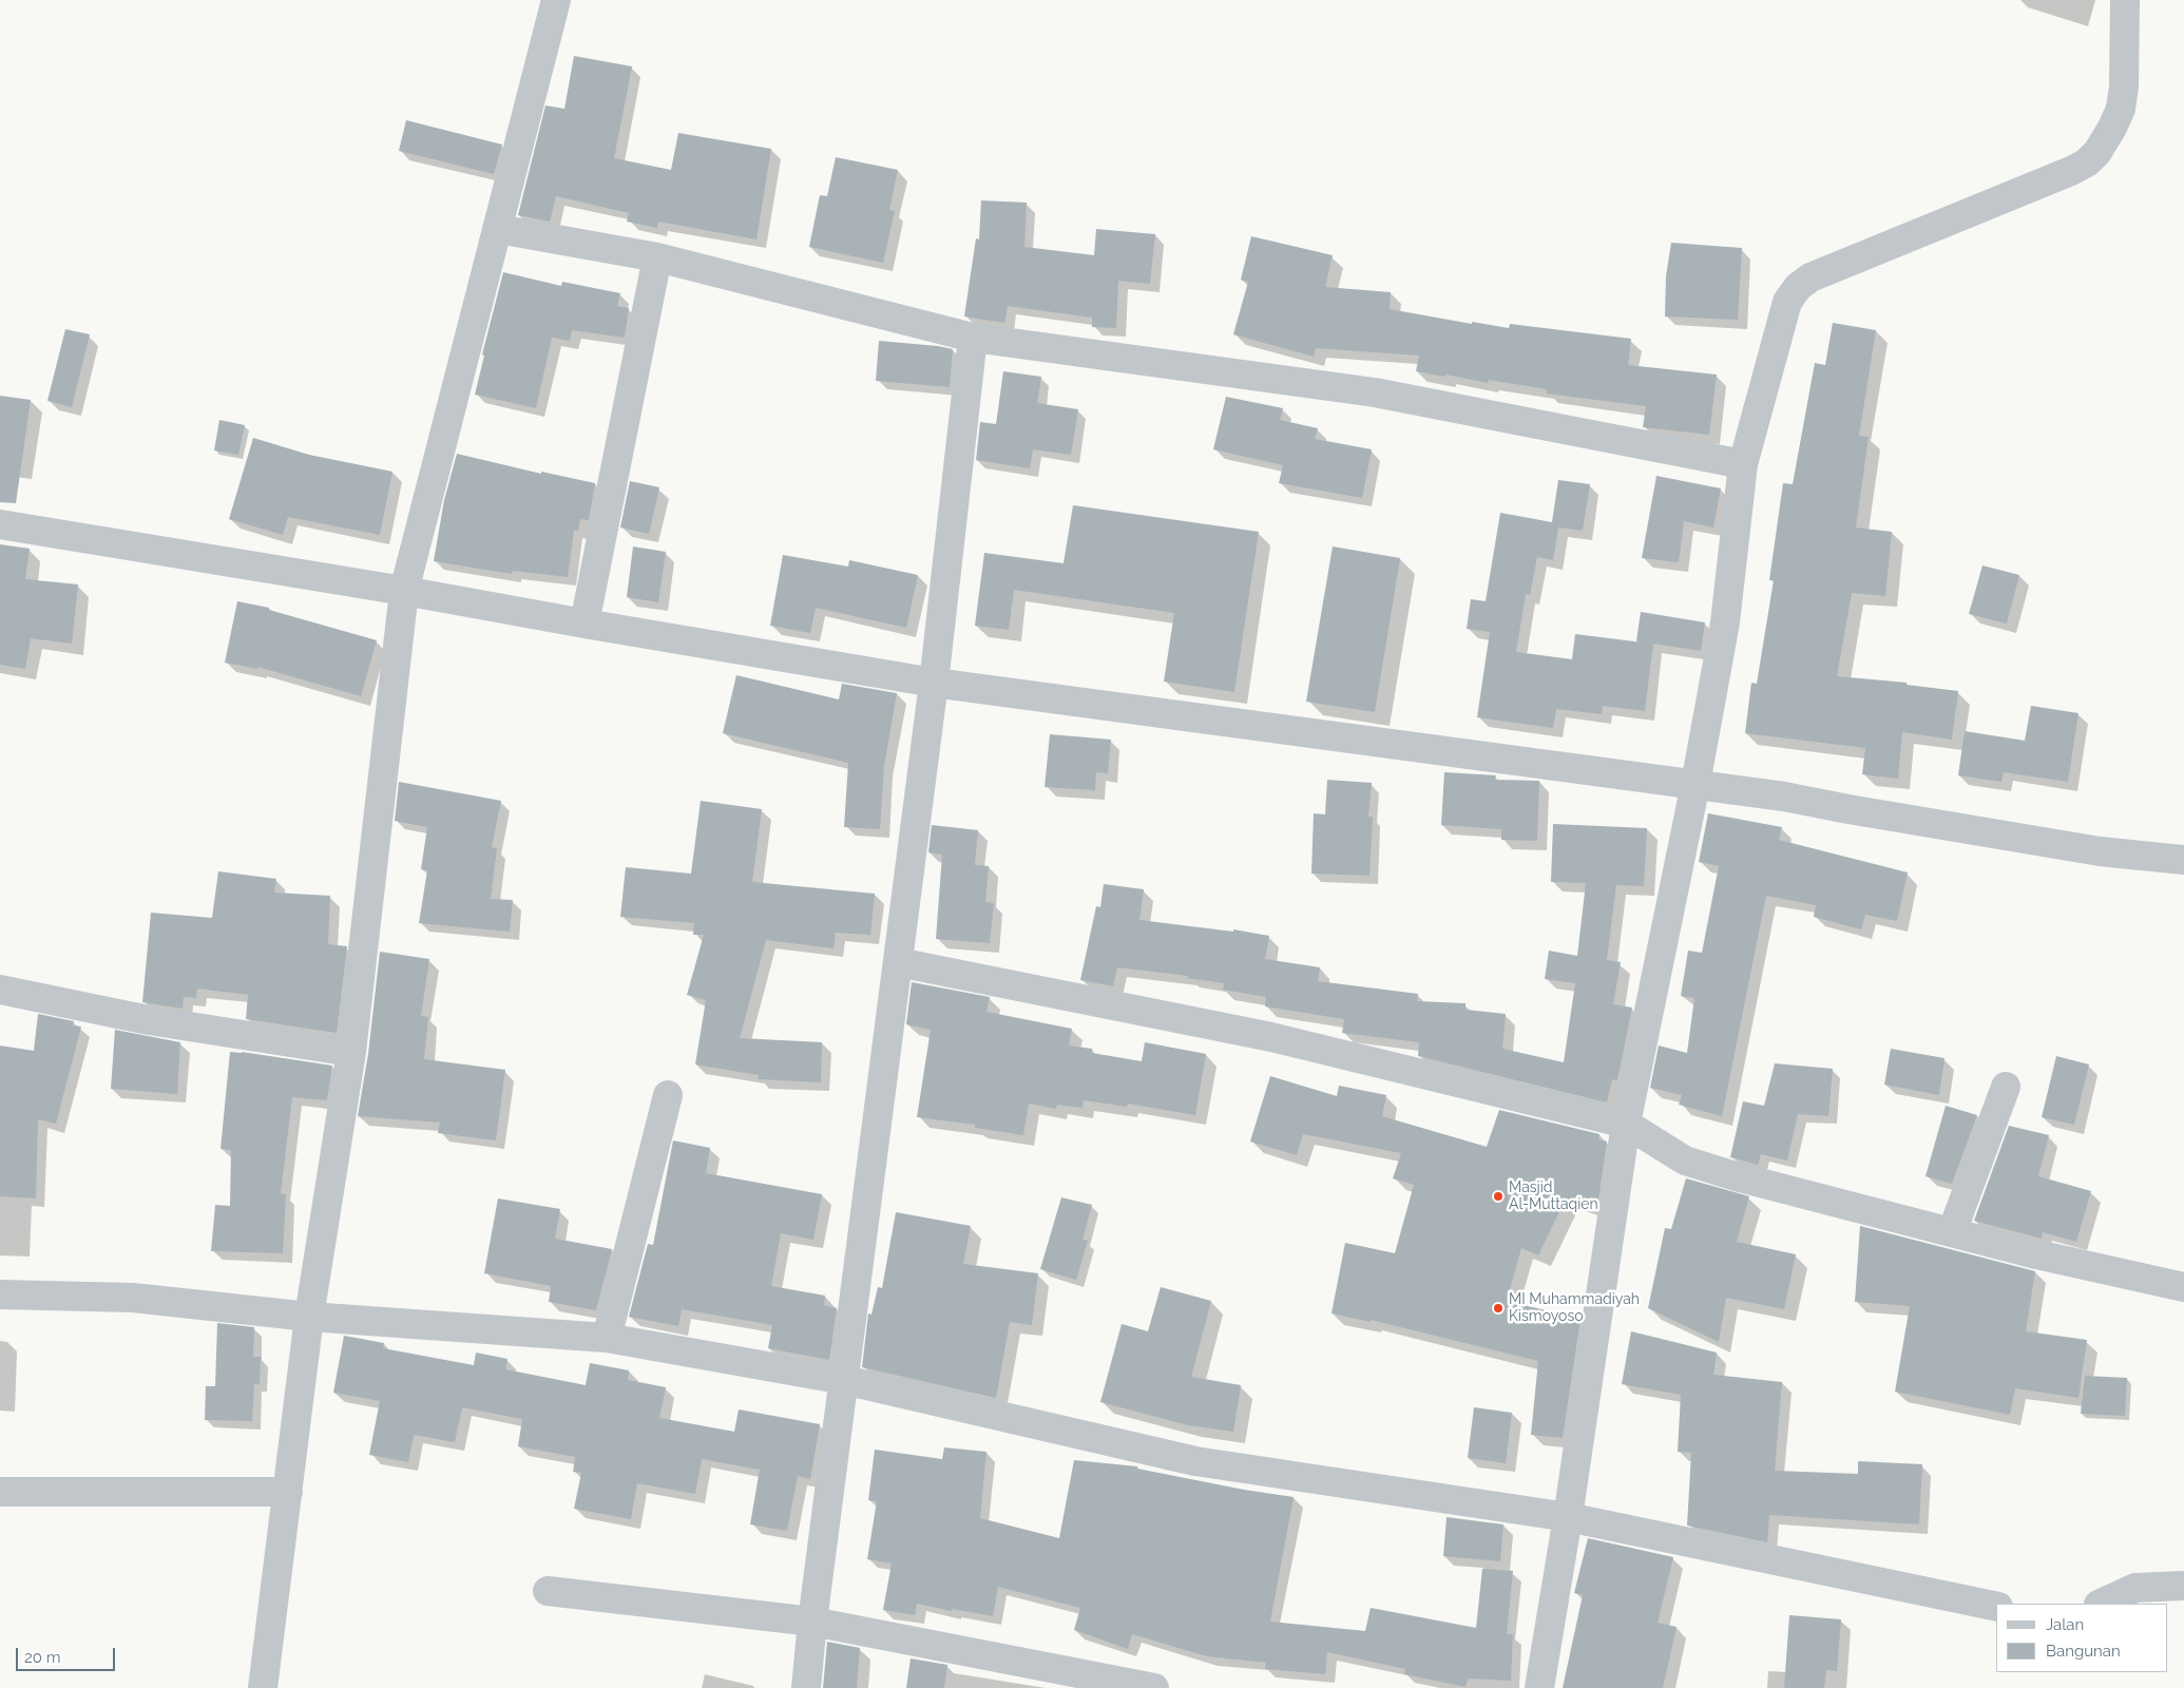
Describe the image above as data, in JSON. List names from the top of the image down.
{
  "places": ["Masjid Al-Muttaqien", "MI Muhammadiyah Kismoyoso"],
  "legend": ["Jalan", "Bangunan"],
  "scale_bar": "20 m"
}
